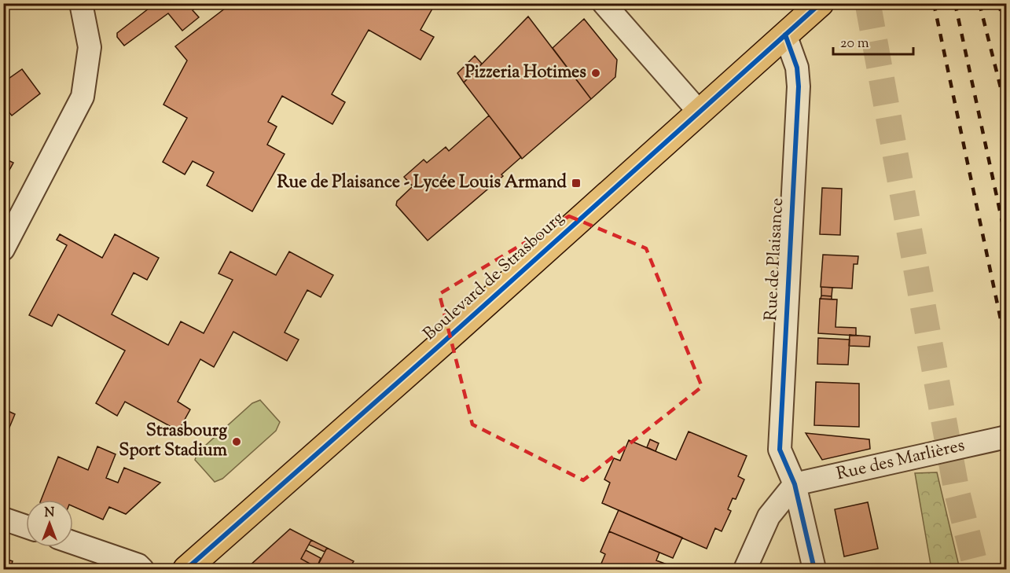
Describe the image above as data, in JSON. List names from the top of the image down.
{
  "streets": {
    "main road": ["Boulevard de Strasbourg"],
    "street": ["Rue de Plaisance", "Rue des Marlières"]
  },
  "crossings": [
    ["Rue de Plaisance", "Boulevard de Strasbourg"],
    ["Rue de Plaisance", "Rue des Marlières"]
  ],
  "places": {
    "other": ["Pizzeria Hotimes", "Strasbourg Sport Stadium"],
    "transit": ["Rue de Plaisance - Lycée Louis Armand"]
  },
  "scale_bar": "20 m",
  "north": "top"
}
